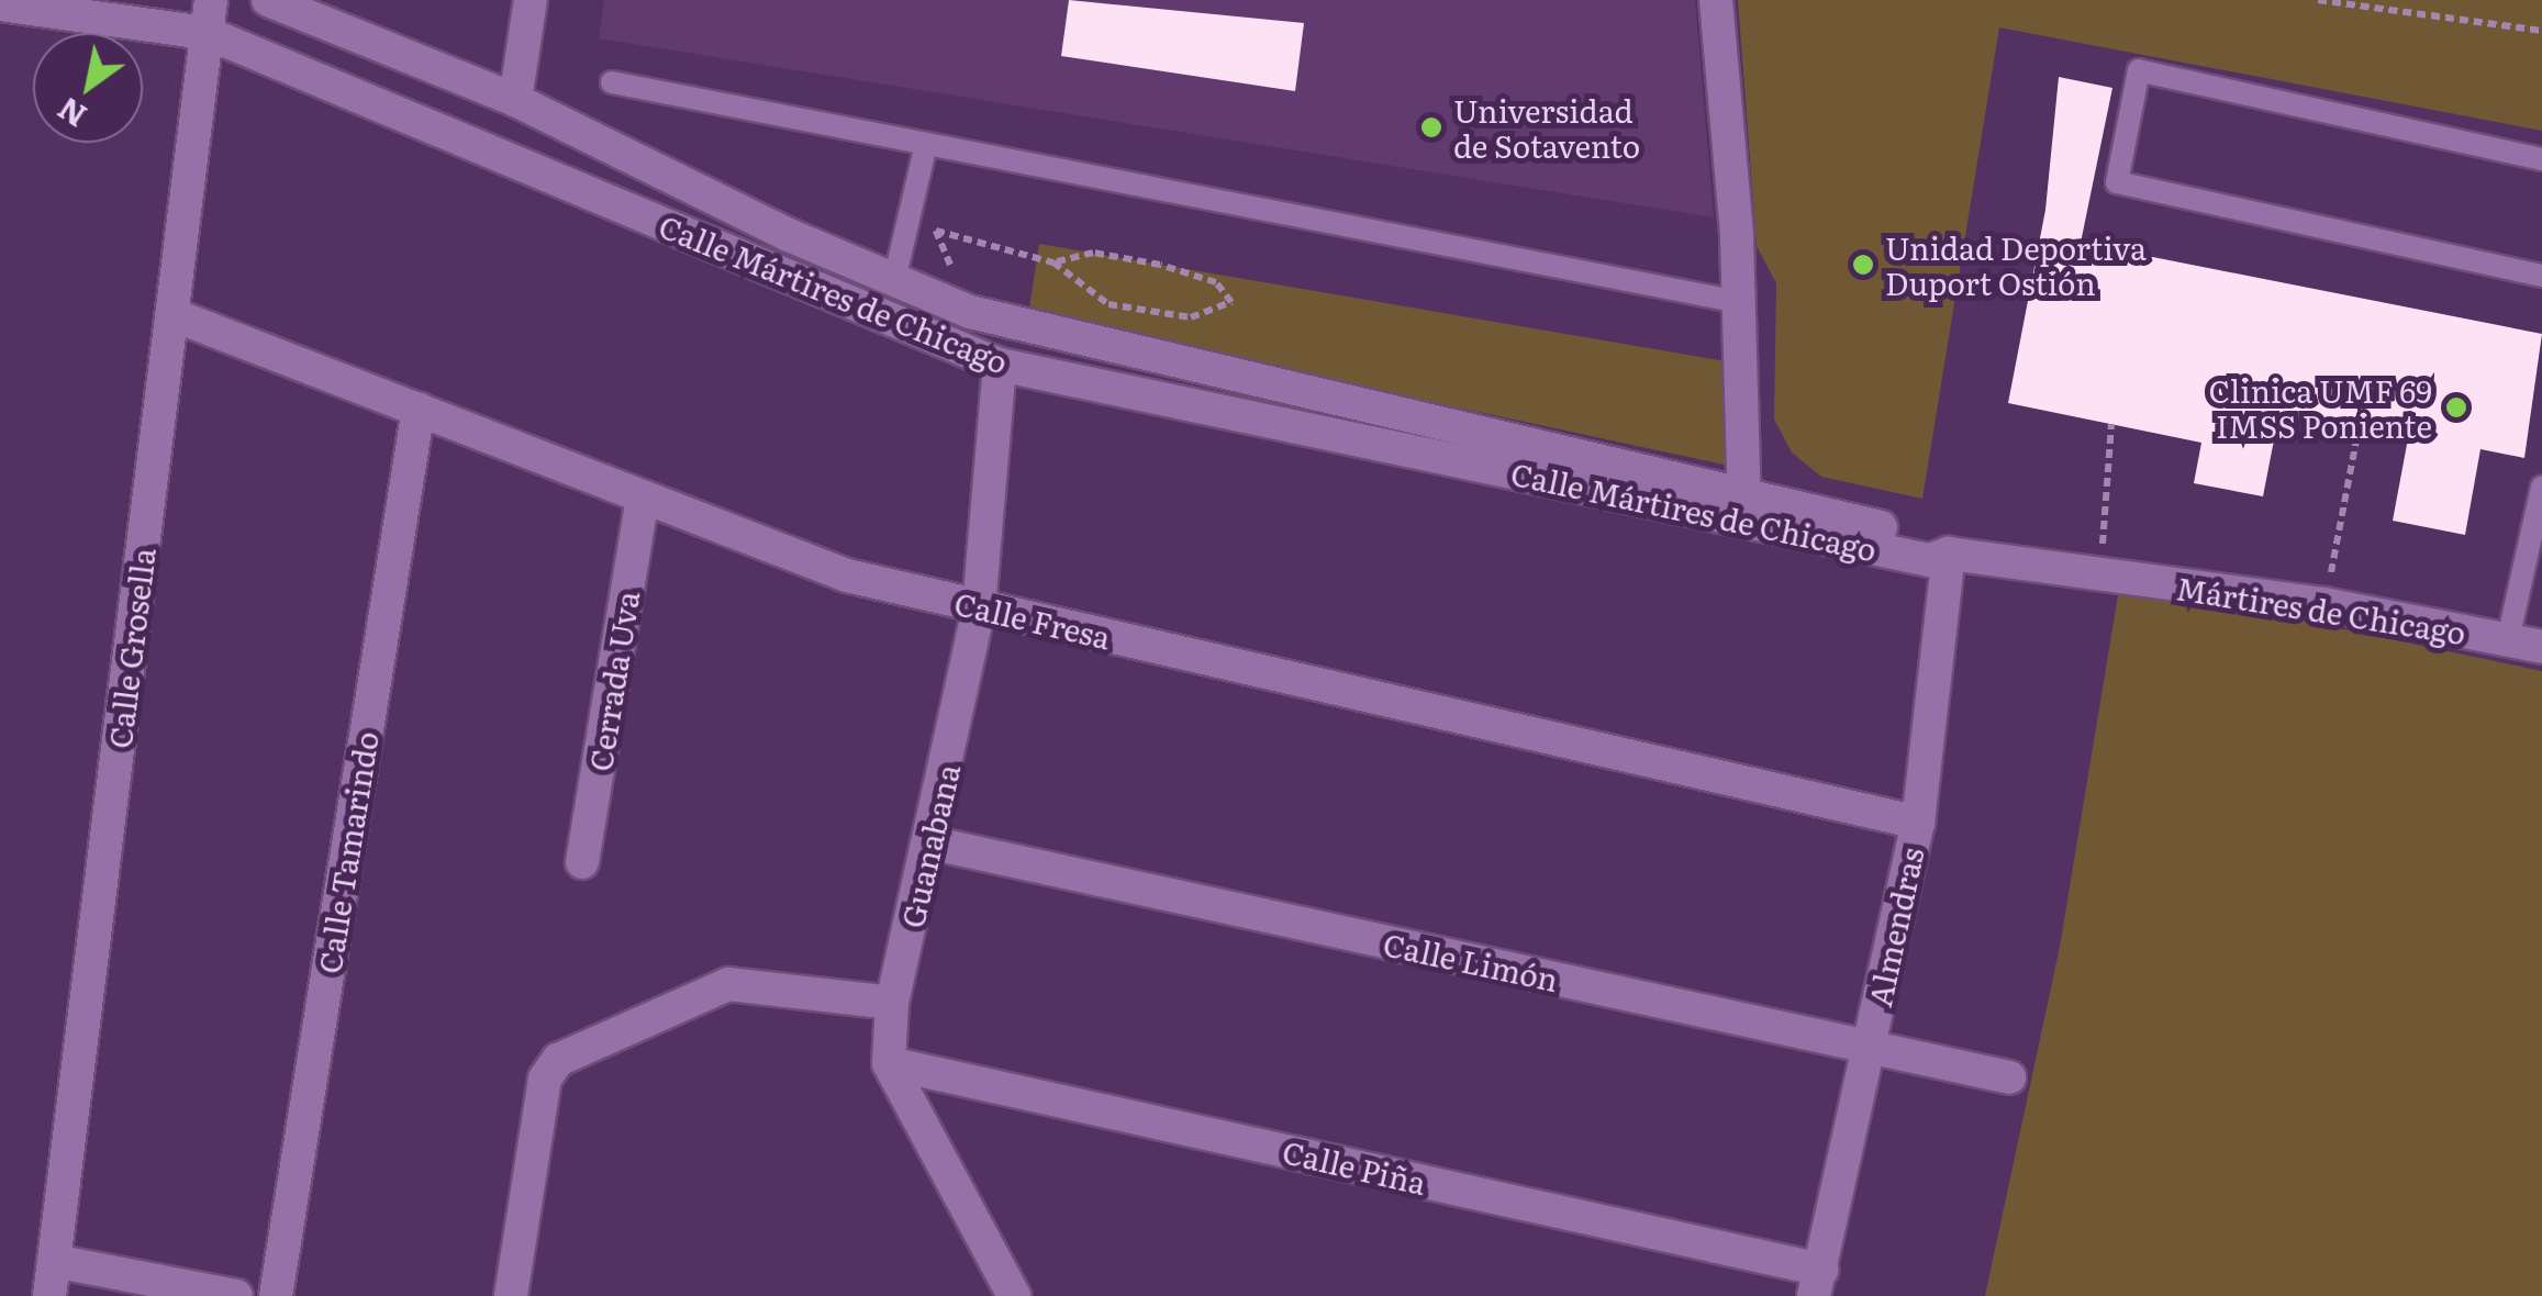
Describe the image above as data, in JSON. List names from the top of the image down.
{
  "streets": {
    "street": [
      "Calle Mártires de Chicago",
      "Mártires de Chicago",
      "Calle Fresa",
      "Calle Grosella",
      "Cerrada Uva",
      "Guanabana",
      "Calle Tamarindo",
      "Almendras",
      "Calle Limón",
      "Calle Piña"
    ]
  },
  "crossings": [
    ["Calle Mártires de Chicago", "Mártires de Chicago"],
    ["Calle Mártires de Chicago", "Calle Grosella"],
    ["Calle Mártires de Chicago", "Guanabana"],
    ["Calle Mártires de Chicago", "Almendras"],
    ["Calle Fresa", "Calle Grosella"],
    ["Calle Fresa", "Cerrada Uva"],
    ["Calle Fresa", "Guanabana"],
    ["Calle Fresa", "Calle Tamarindo"],
    ["Calle Fresa", "Almendras"],
    ["Guanabana", "Calle Limón"],
    ["Guanabana", "Calle Piña"],
    ["Almendras", "Calle Limón"],
    ["Almendras", "Calle Piña"]
  ],
  "places": ["Universidad de Sotavento", "Unidad Deportiva Duport Ostión", "Clinica UMF 69 IMSS Poniente"],
  "north": "bottom left"
}
